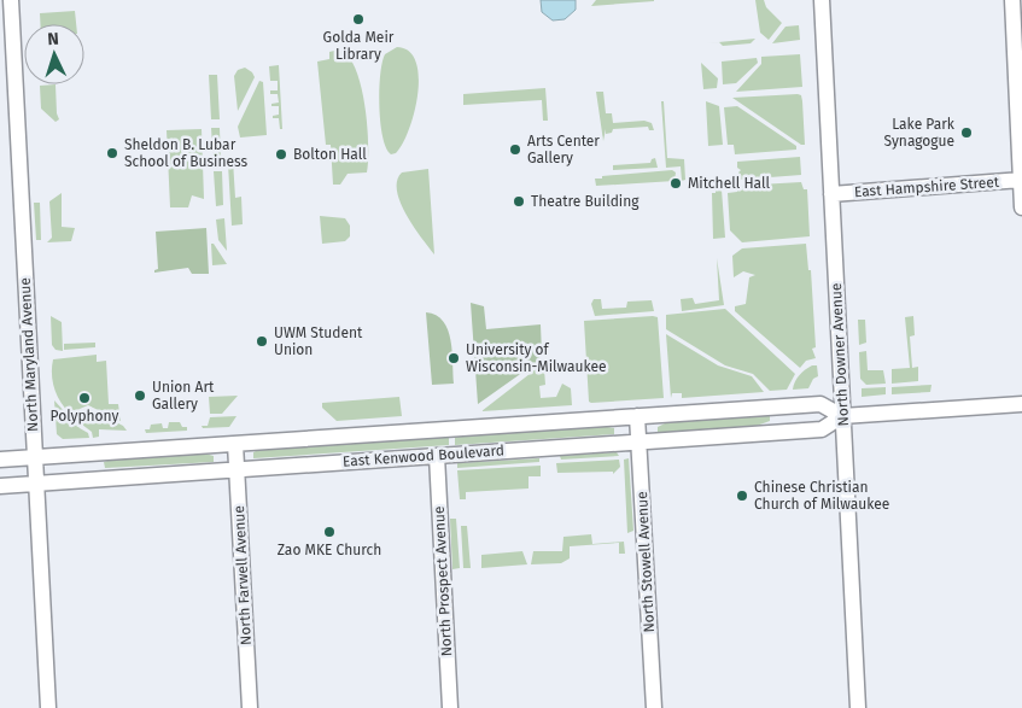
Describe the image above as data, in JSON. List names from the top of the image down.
{
  "streets": {
    "street": [
      "East Hampshire Street",
      "North Maryland Avenue",
      "North Downer Avenue",
      "East Kenwood Boulevard",
      "North Stowell Avenue",
      "North Farwell Avenue",
      "North Prospect Avenue"
    ]
  },
  "crossings": [
    ["East Hampshire Street", "North Downer Avenue"],
    ["North Maryland Avenue", "East Kenwood Boulevard"],
    ["North Downer Avenue", "East Kenwood Boulevard"],
    ["East Kenwood Boulevard", "North Stowell Avenue"],
    ["East Kenwood Boulevard", "North Farwell Avenue"],
    ["East Kenwood Boulevard", "North Prospect Avenue"]
  ],
  "places": [
    "Golda Meir Library",
    "Lake Park Synagogue",
    "Arts Center Gallery",
    "Sheldon B. Lubar School of Business",
    "Bolton Hall",
    "Mitchell Hall",
    "Theatre Building",
    "UWM Student Union",
    "University of Wisconsin-Milwaukee",
    "Union Art Gallery",
    "Polyphony",
    "Chinese Christian Church of Milwaukee",
    "Zao MKE Church"
  ],
  "north": "top"
}
